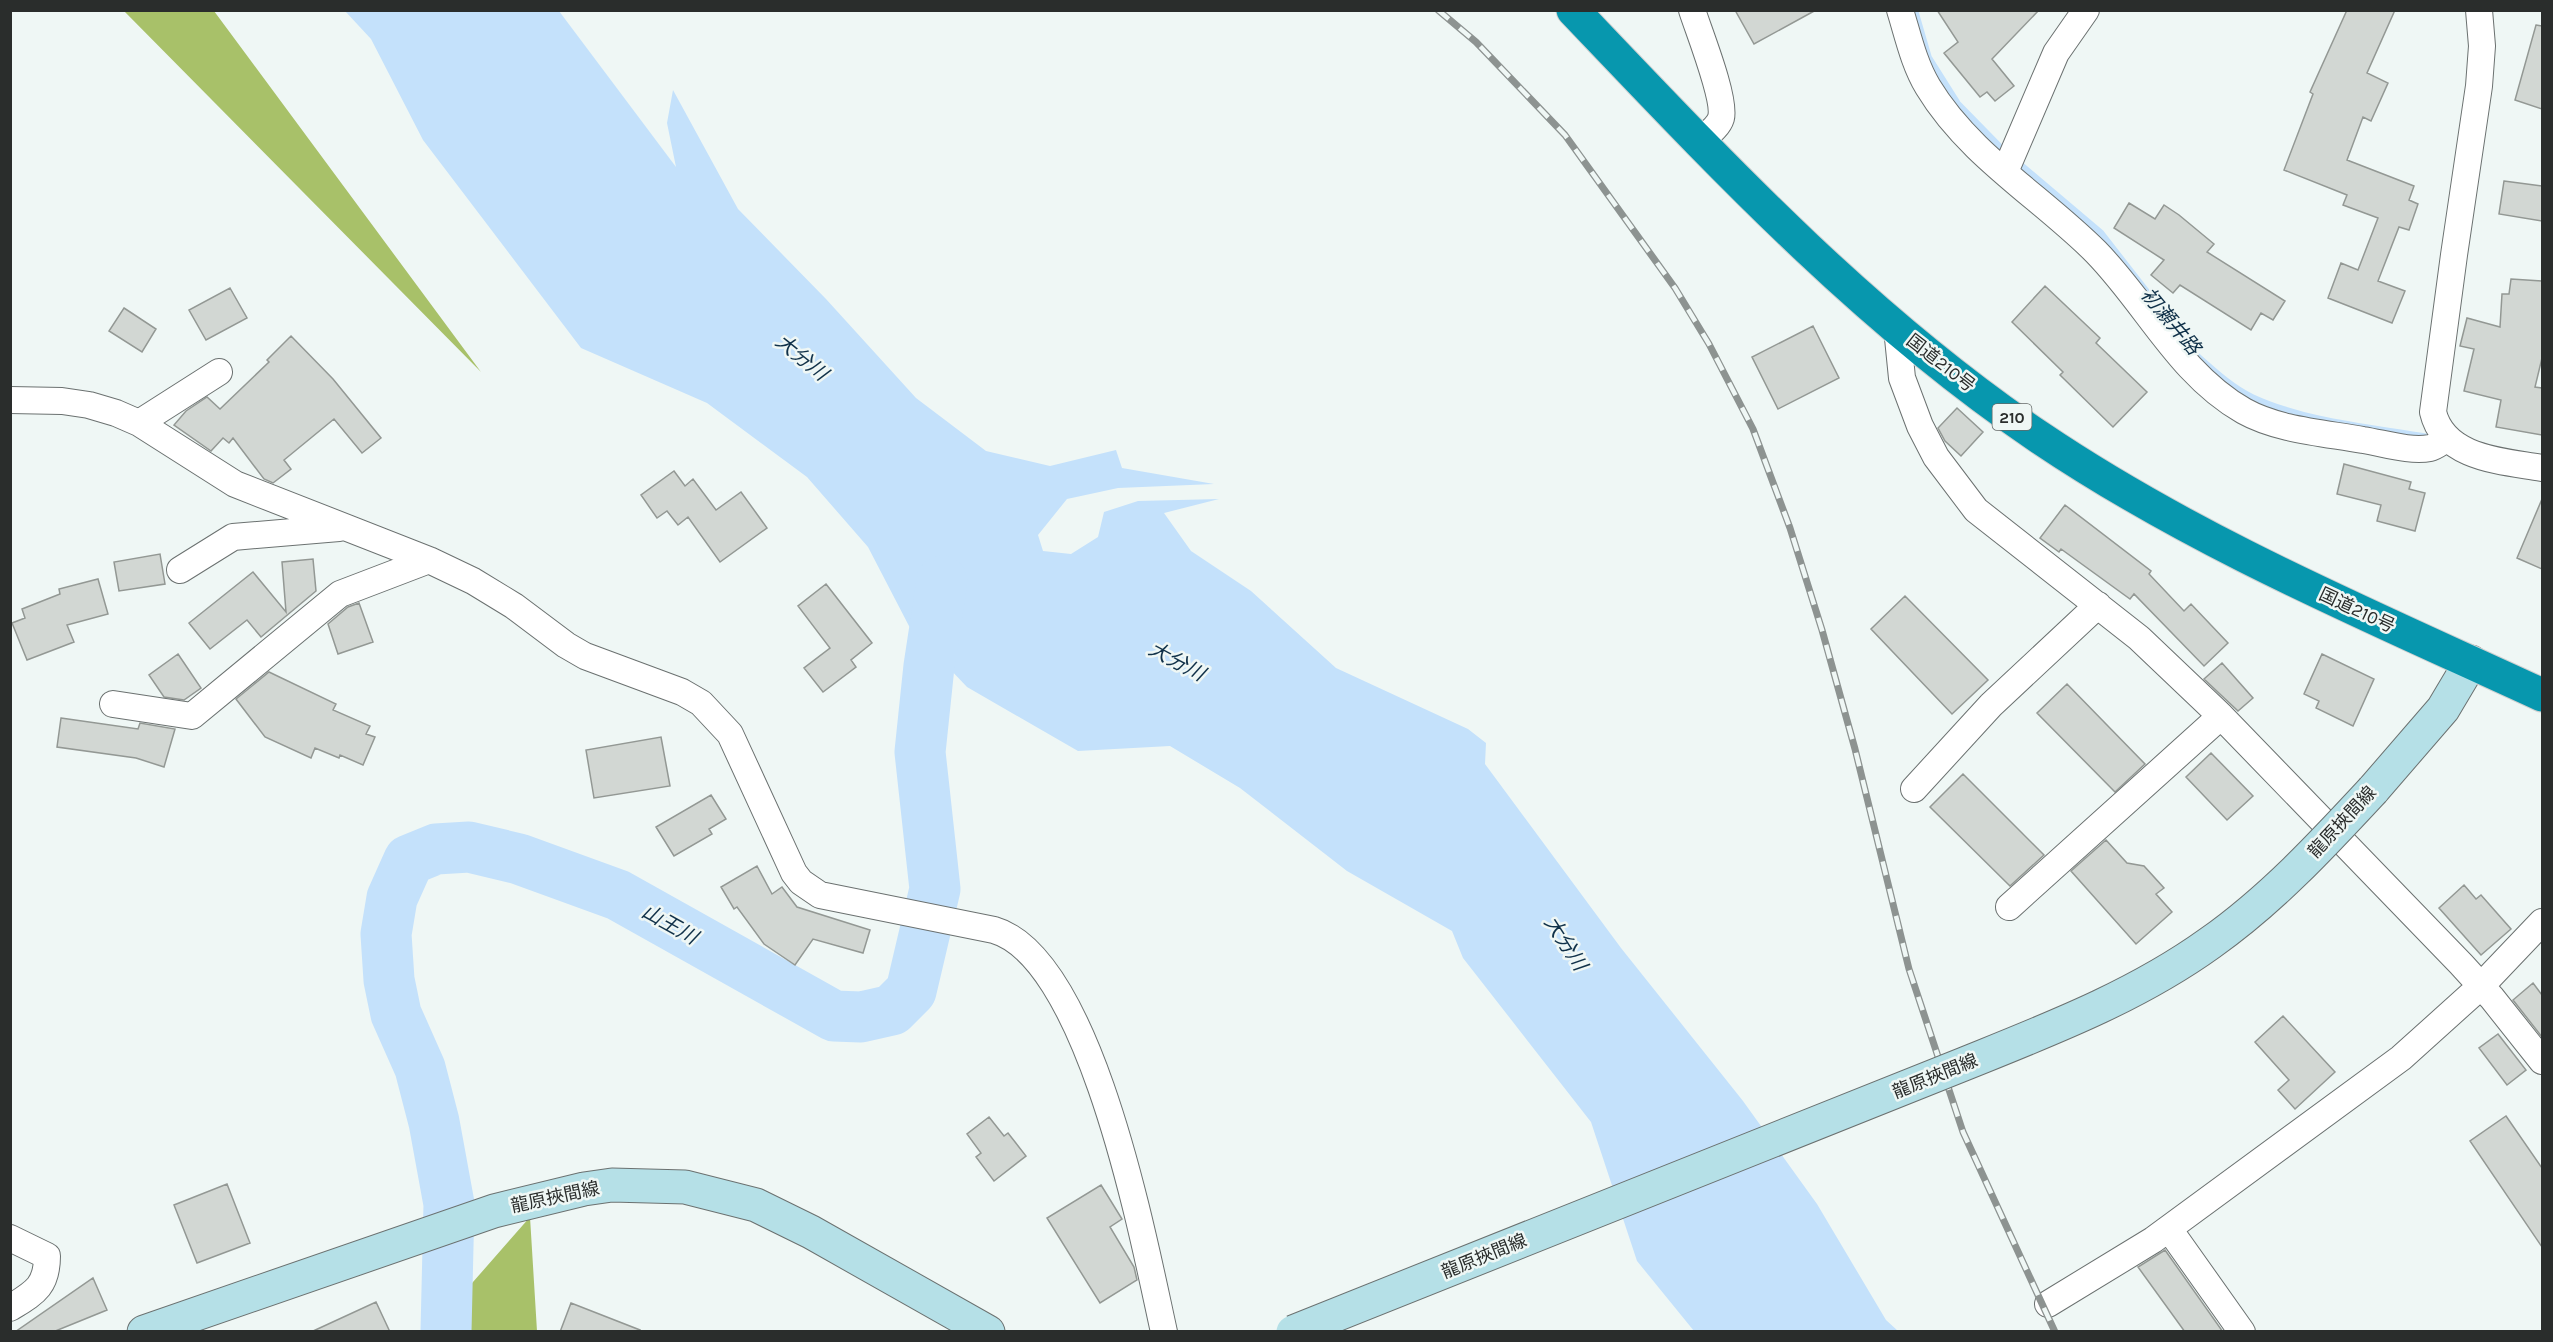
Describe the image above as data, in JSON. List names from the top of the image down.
{
  "streets": {
    "highway": ["国道210号", "210"],
    "main road": ["龍原挾間線"]
  },
  "crossings": [
    ["国道210号", "龍原挾間線"]
  ],
  "water": ["初瀬井路", "大分川", "山王川"]
}
